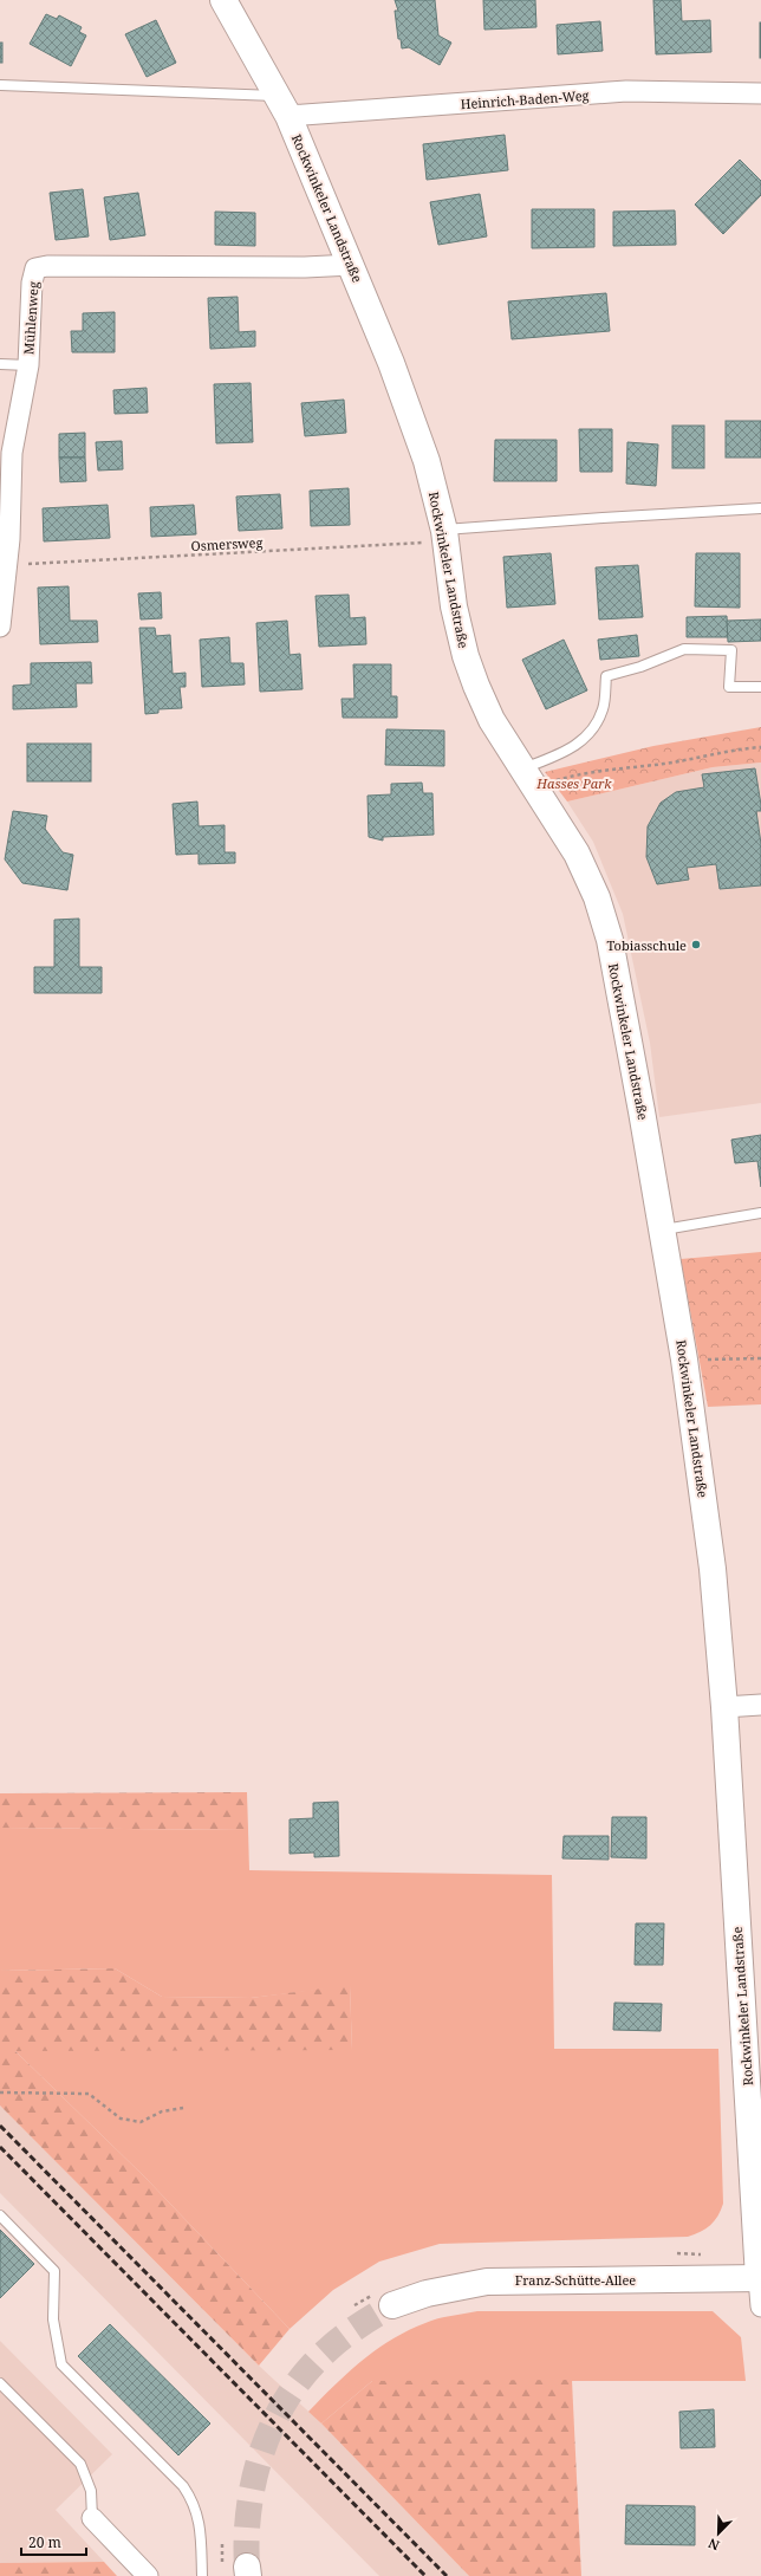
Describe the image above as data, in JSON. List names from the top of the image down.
{
  "streets": {
    "main road": ["Rockwinkeler Landstraße", "Franz-Schütte-Allee"],
    "street": ["Heinrich-Baden-Weg", "Mühlenweg"],
    "path": ["Osmersweg"]
  },
  "crossings": [
    ["Heinrich-Baden-Weg", "Rockwinkeler Landstraße"],
    ["Rockwinkeler Landstraße", "Mühlenweg"],
    ["Rockwinkeler Landstraße", "Osmersweg"],
    ["Rockwinkeler Landstraße", "Franz-Schütte-Allee"],
    ["Mühlenweg", "Osmersweg"]
  ],
  "parks": ["Hasses Park"],
  "places": ["Tobiasschule"],
  "scale_bar": "20 m",
  "north": "bottom left"
}
